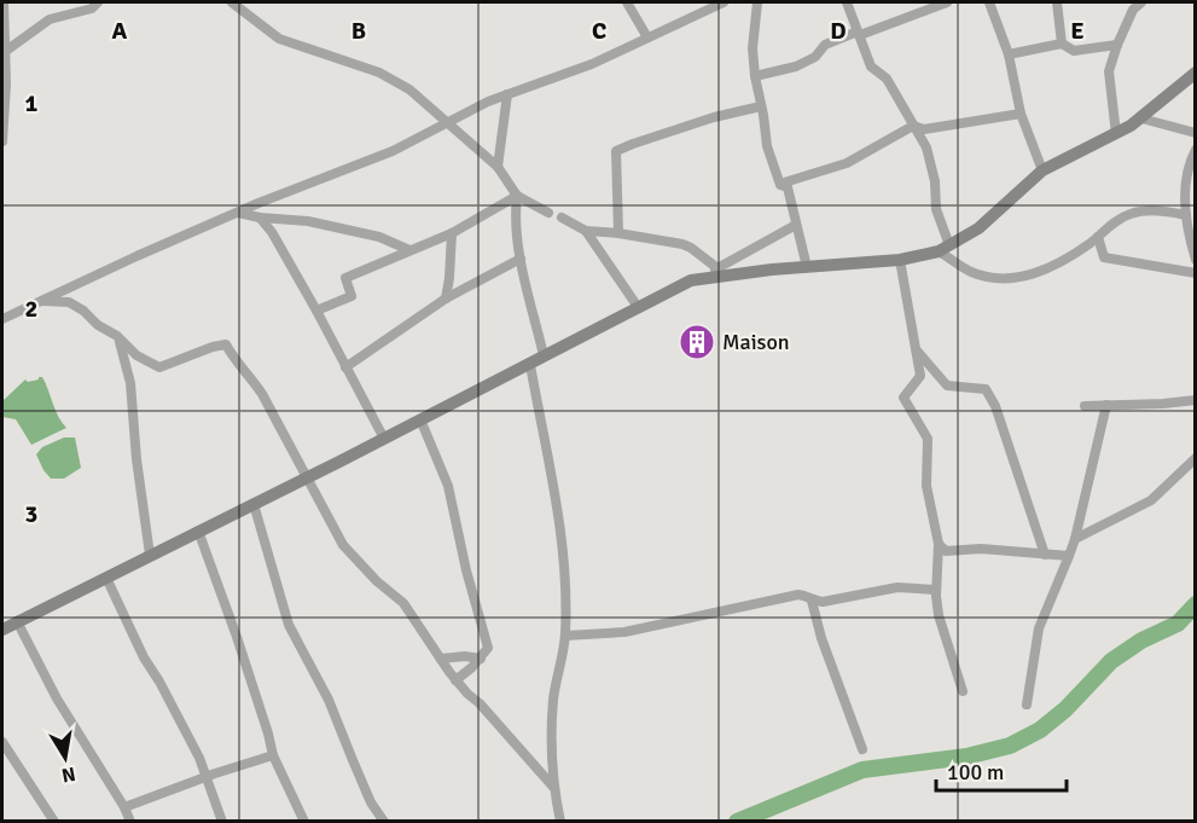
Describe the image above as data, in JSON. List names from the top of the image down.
{
  "places": {
    "building": ["Maison"]
  },
  "scale_bar": "100 m",
  "north": "bottom",
  "grid": {
    "columns": [
      "A",
      "B",
      "C",
      "D",
      "E"
    ],
    "rows": ["1", "2", "3"]
  }
}
